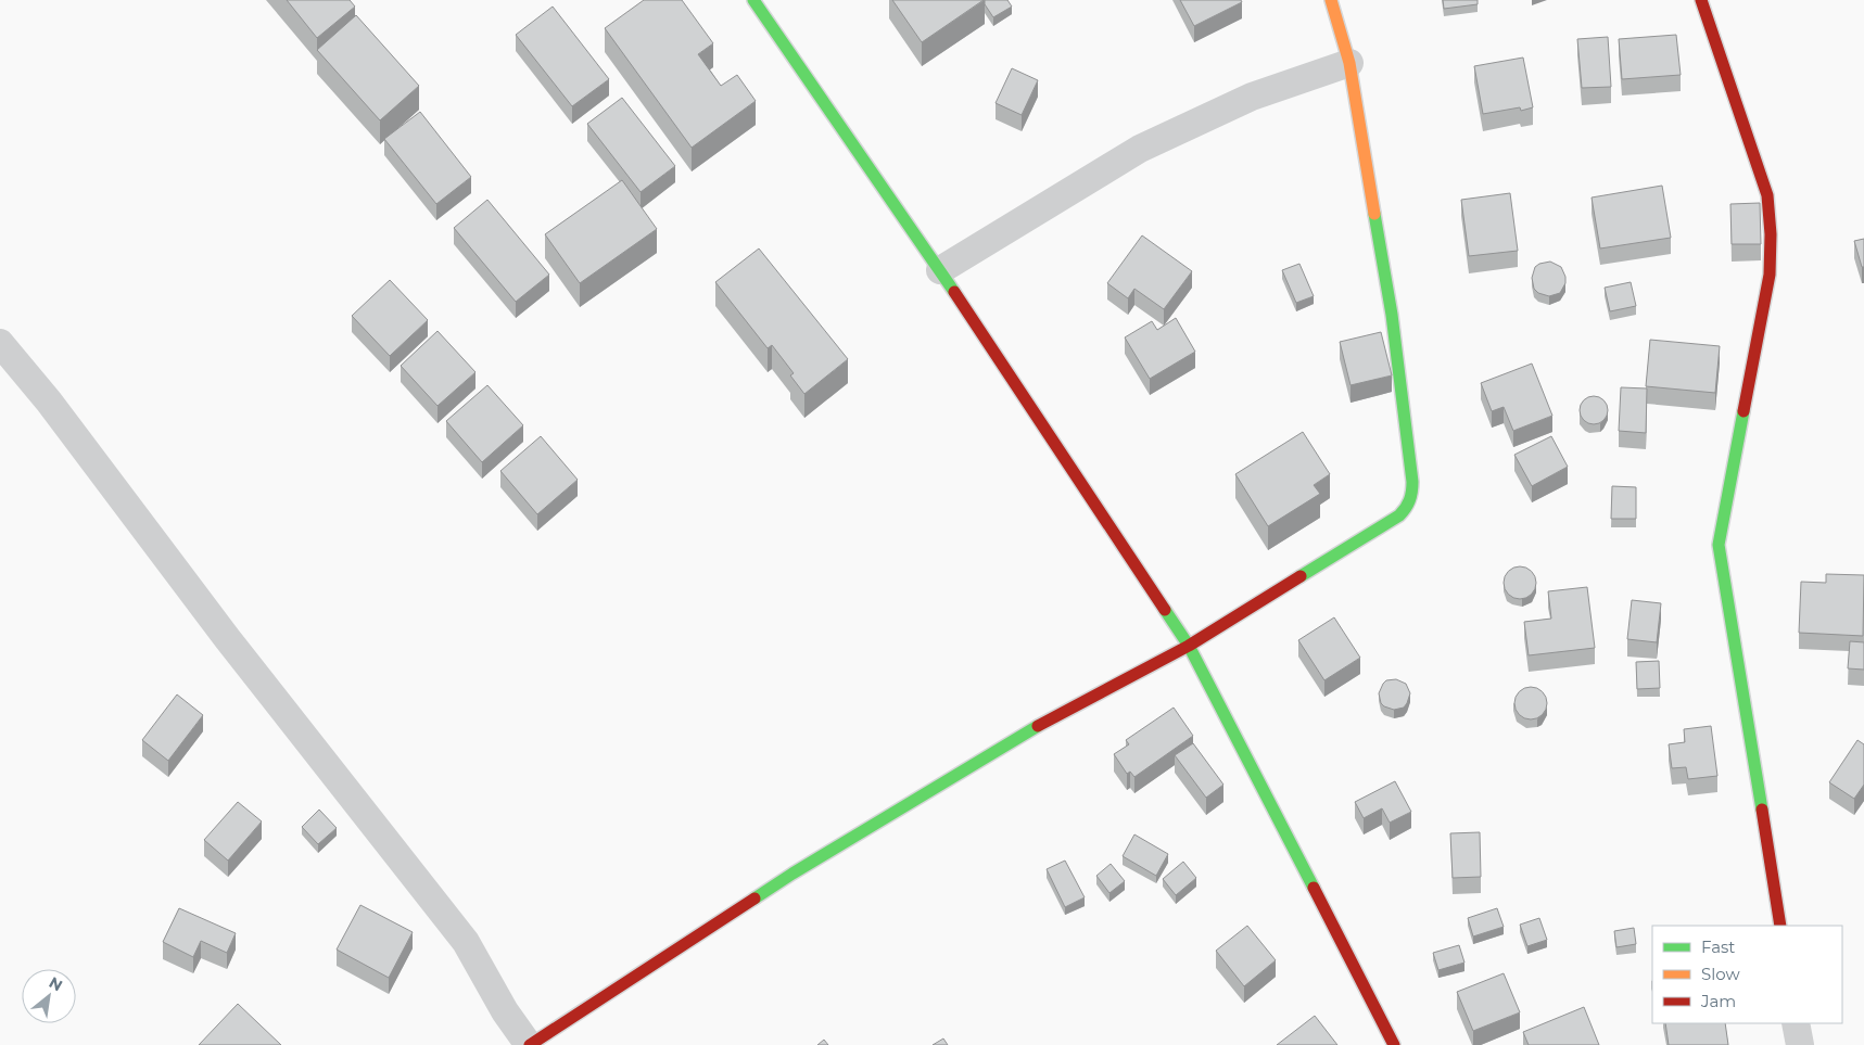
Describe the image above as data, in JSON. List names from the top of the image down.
{
  "legend": ["Fast", "Slow", "Jam"],
  "north": "top right"
}
